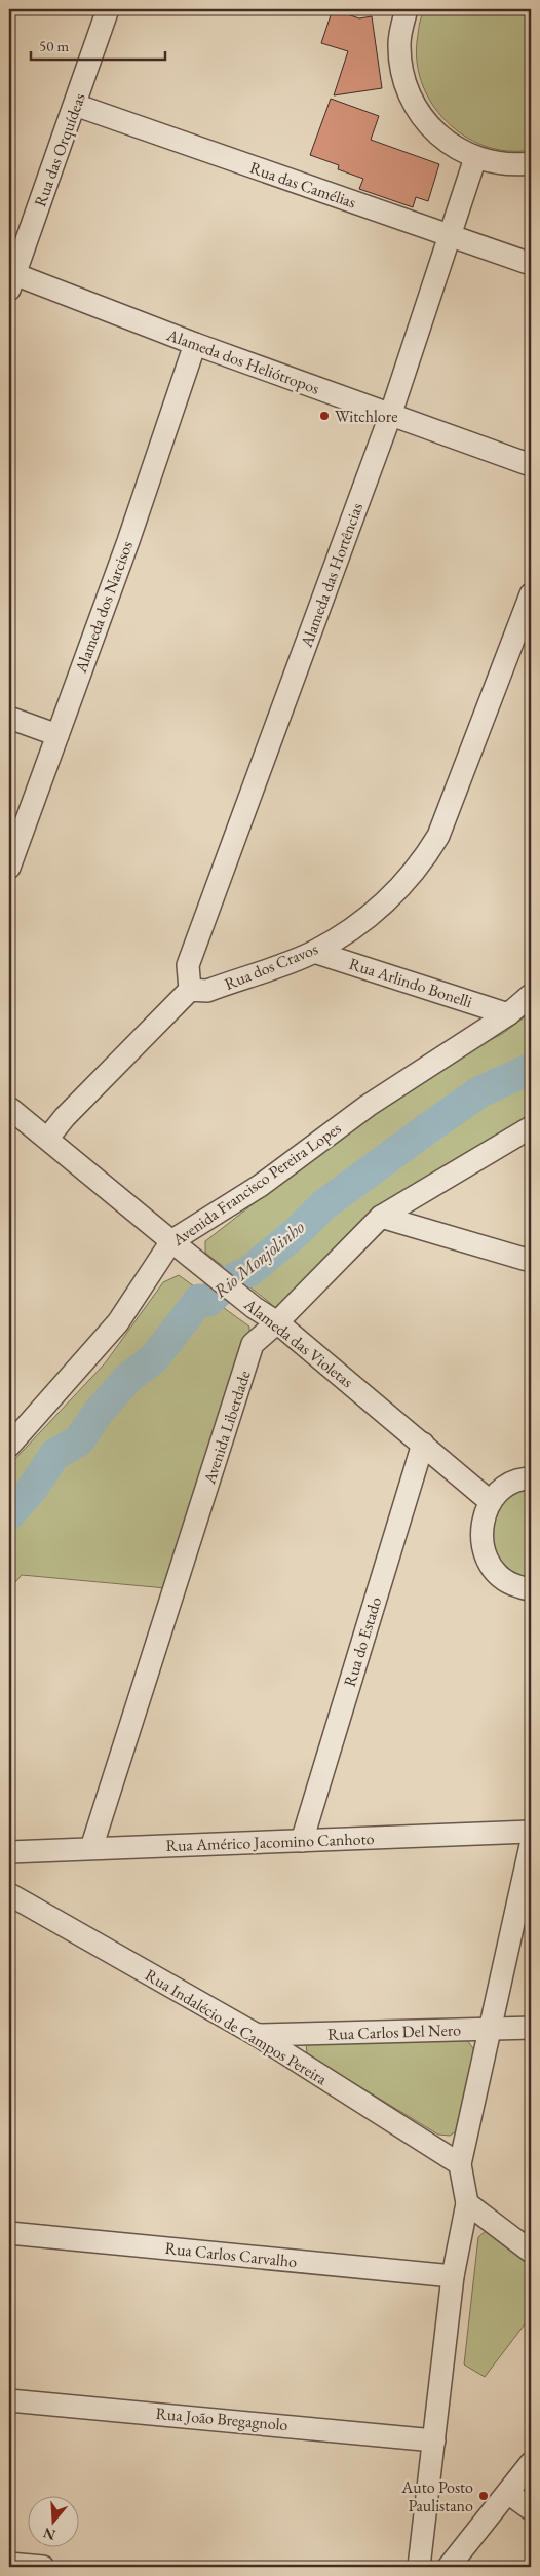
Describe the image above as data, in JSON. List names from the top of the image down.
{
  "streets": {
    "street": [
      "Rua das Orquídeas",
      "Rua das Camélias",
      "Alameda dos Heliótropos",
      "Alameda das Hortências",
      "Alameda dos Narcisos",
      "Rua dos Cravos",
      "Rua Arlindo Bonelli",
      "Avenida Francisco Pereira Lopes",
      "Alameda das Violetas",
      "Avenida Liberdade",
      "Rua do Estado",
      "Rua Américo Jacomino Canhoto",
      "Rua Indalécio de Campos Pereira",
      "Rua Carlos Del Nero",
      "Rua Carlos Carvalho",
      "Rua João Bregagnolo"
    ]
  },
  "crossings": [
    ["Rua das Orquídeas", "Rua das Camélias"],
    ["Rua das Orquídeas", "Alameda dos Heliótropos"],
    ["Rua das Camélias", "Alameda das Hortências"],
    ["Alameda dos Heliótropos", "Alameda das Hortências"],
    ["Alameda dos Heliótropos", "Alameda dos Narcisos"],
    ["Alameda das Hortências", "Rua dos Cravos"],
    ["Rua dos Cravos", "Rua Arlindo Bonelli"],
    ["Rua Arlindo Bonelli", "Avenida Francisco Pereira Lopes"],
    ["Avenida Francisco Pereira Lopes", "Alameda das Violetas"],
    ["Alameda das Violetas", "Avenida Liberdade"],
    ["Alameda das Violetas", "Rua do Estado"],
    ["Avenida Liberdade", "Rua Américo Jacomino Canhoto"],
    ["Rua do Estado", "Rua Américo Jacomino Canhoto"],
    ["Rua Indalécio de Campos Pereira", "Rua Carlos Del Nero"]
  ],
  "water": ["Rio Monjolinho"],
  "places": ["Witchlore", "Auto Posto Paulistano"],
  "scale_bar": "50 m",
  "north": "bottom"
}
